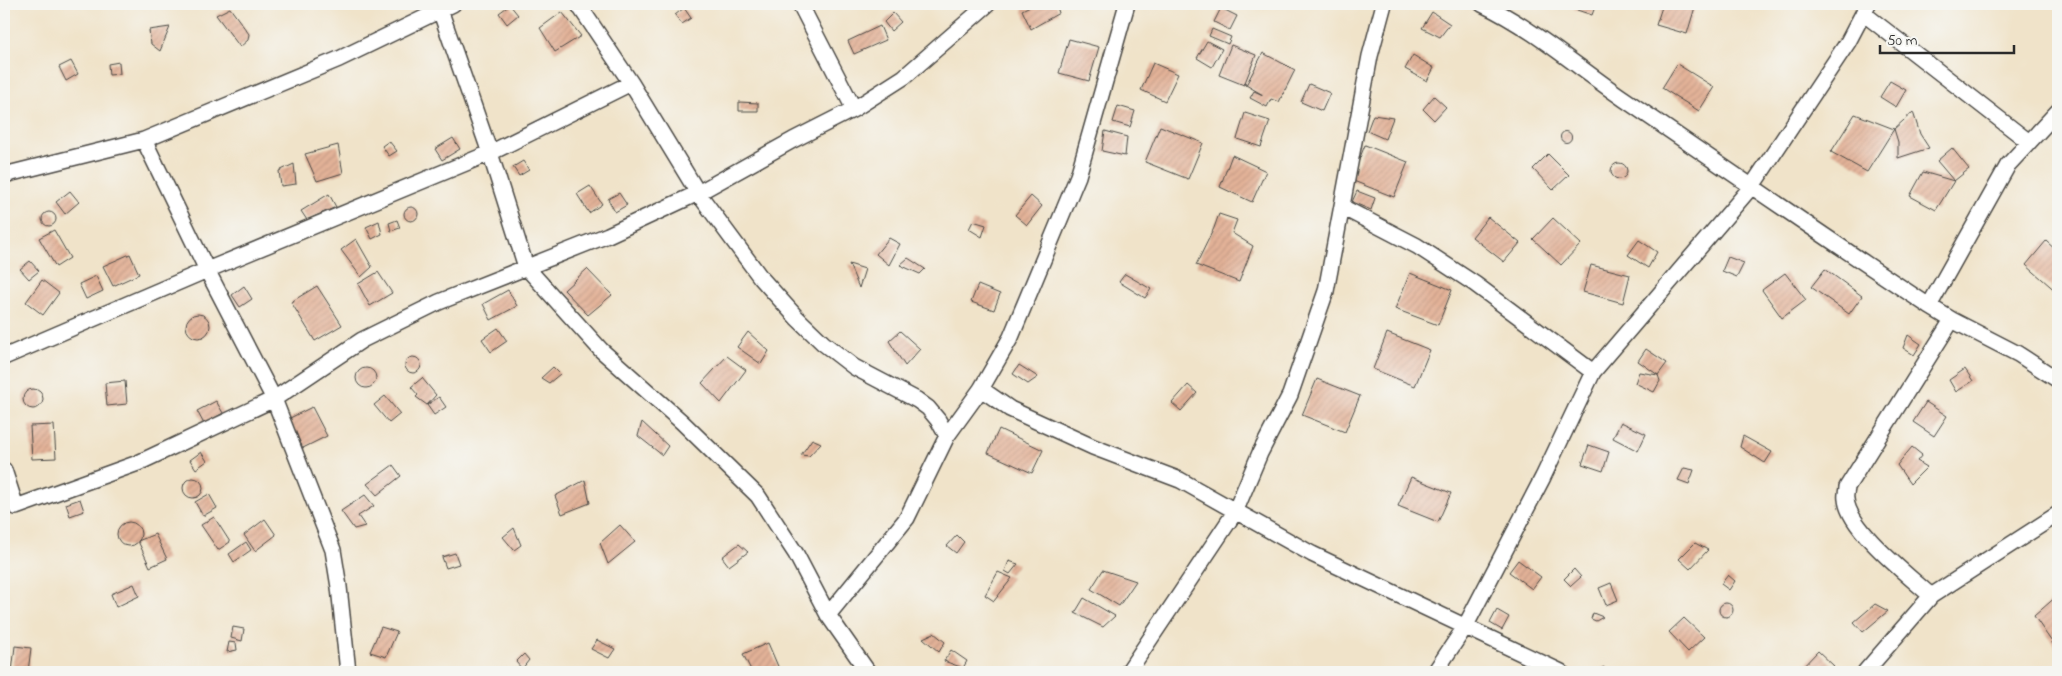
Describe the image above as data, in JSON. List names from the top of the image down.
{
  "scale_bar": "50 m"
}
